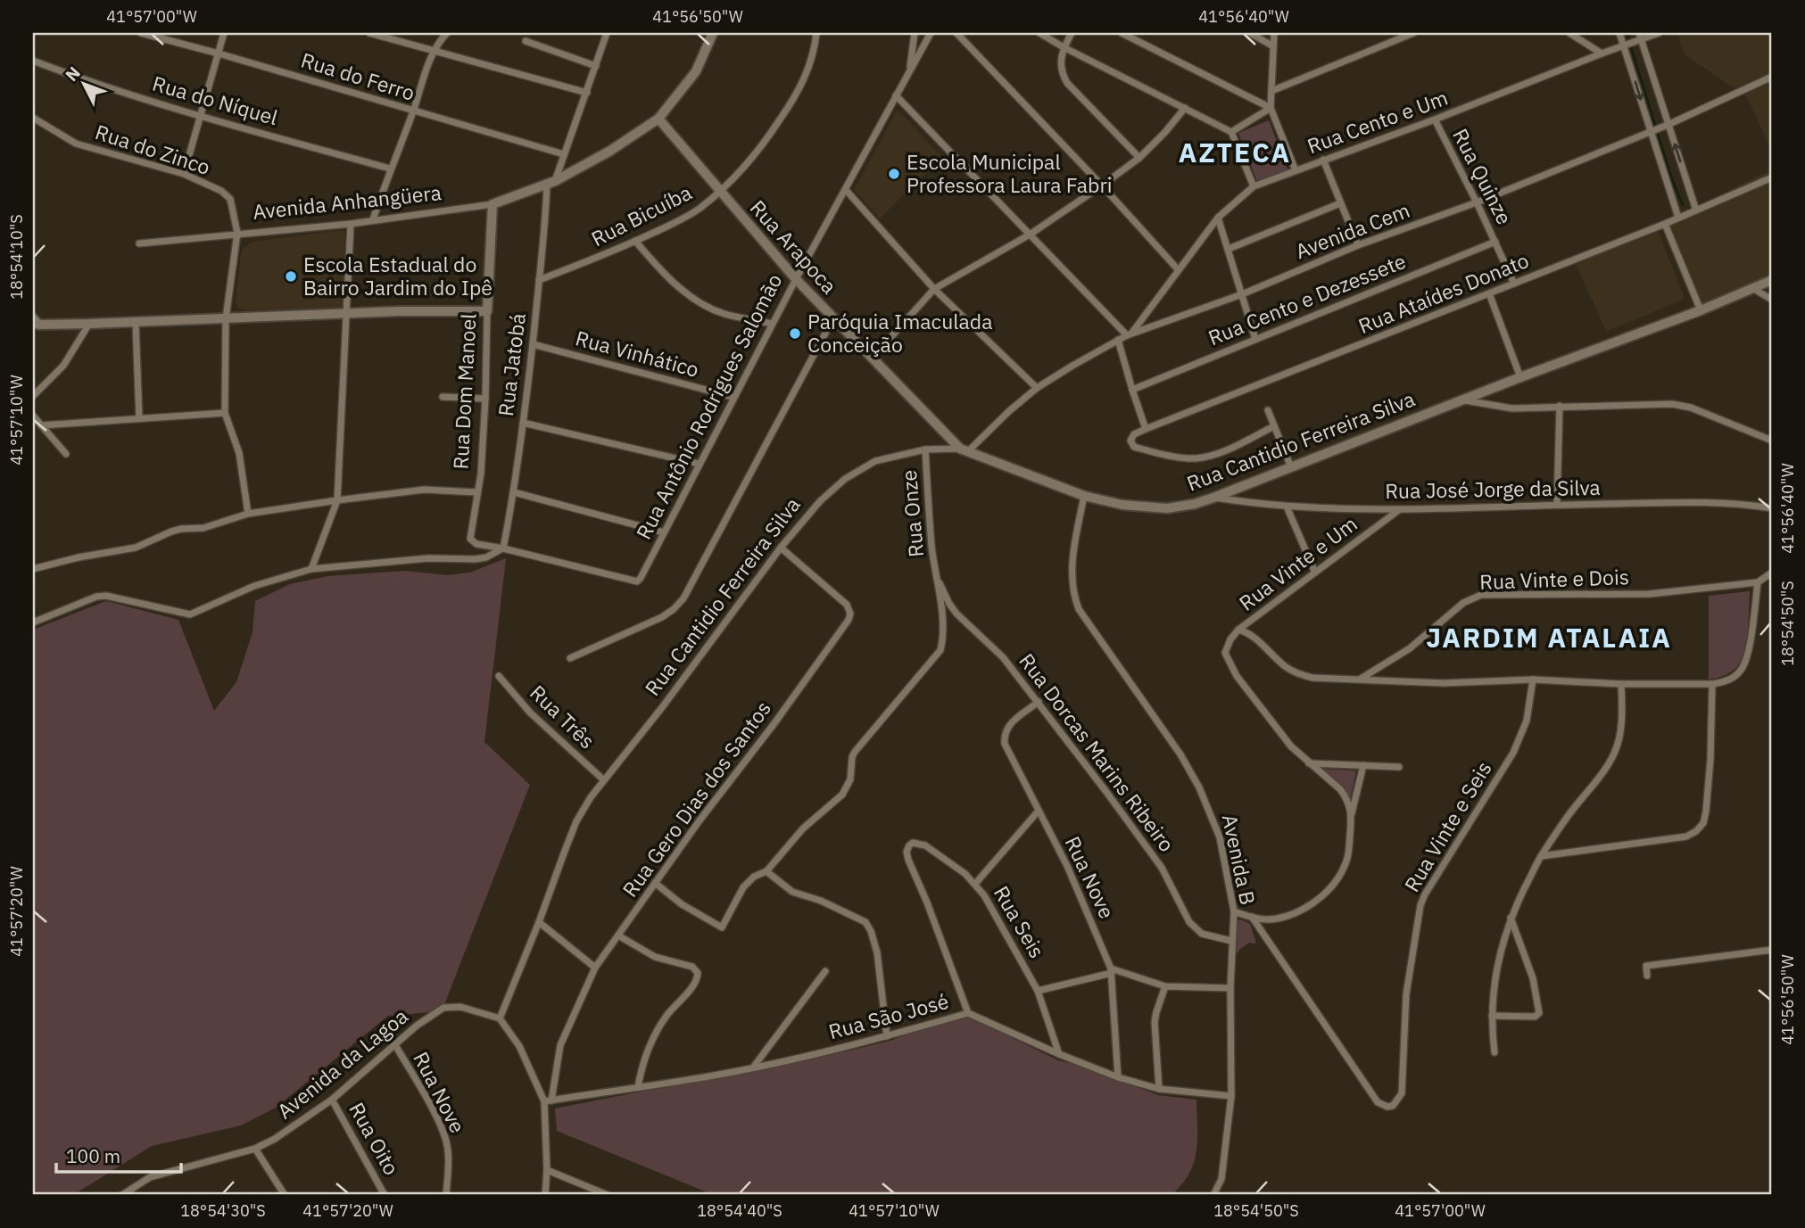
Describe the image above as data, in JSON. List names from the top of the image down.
{
  "streets": {
    "street": [
      "Rua do Ferro",
      "Rua do Níquel",
      "Rua Cento e Um",
      "Rua do Zinco",
      "Rua Quinze",
      "Avenida Anhangüera",
      "Rua Bicuíba",
      "Avenida Cem",
      "Rua Arapoca",
      "Rua Ataídes Donato",
      "Rua Cento e Dezessete",
      "Rua Vinhático",
      "Rua Jatobá",
      "Rua Dom Manoel",
      "Rua Antônio Rodrigues Salomão",
      "Rua Cantidio Ferreira Silva",
      "Rua José Jorge da Silva",
      "Rua Onze",
      "Rua Vinte e Um",
      "Rua Vinte e Dois",
      "Rua Três",
      "Rua Dorcas Marins Ribeiro",
      "Rua Gero Dias dos Santos",
      "Rua Vinte e Seis",
      "Avenida B",
      "Rua Nove",
      "Rua Seis",
      "Rua São José",
      "Avenida da Lagoa",
      "Rua Oito"
    ]
  },
  "crossings": [
    ["Rua do Ferro", "Rua Jatobá"],
    ["Rua Cento e Um", "Rua Quinze"],
    ["Rua Cento e Um", "Avenida Cem"],
    ["Rua do Zinco", "Avenida Anhangüera"],
    ["Rua Quinze", "Avenida Cem"],
    ["Rua Quinze", "Rua Ataídes Donato"],
    ["Rua Quinze", "Rua Cento e Dezessete"],
    ["Avenida Anhangüera", "Rua Arapoca"],
    ["Avenida Anhangüera", "Rua Jatobá"],
    ["Avenida Anhangüera", "Rua Dom Manoel"],
    ["Rua Bicuíba", "Rua Arapoca"],
    ["Rua Bicuíba", "Rua Jatobá"],
    ["Avenida Cem", "Rua Arapoca"],
    ["Avenida Cem", "Rua Cantidio Ferreira Silva"],
    ["Rua Arapoca", "Rua Antônio Rodrigues Salomão"],
    ["Rua Arapoca", "Rua Cantidio Ferreira Silva"],
    ["Rua Vinhático", "Rua Jatobá"],
    ["Rua Vinhático", "Rua Antônio Rodrigues Salomão"],
    ["Rua Jatobá", "Rua Antônio Rodrigues Salomão"],
    ["Rua Dom Manoel", "Rua Antônio Rodrigues Salomão"],
    ["Rua Cantidio Ferreira Silva", "Rua José Jorge da Silva"],
    ["Rua Cantidio Ferreira Silva", "Rua Onze"],
    ["Rua Cantidio Ferreira Silva", "Rua Três"],
    ["Rua Cantidio Ferreira Silva", "Rua Gero Dias dos Santos"],
    ["Rua Cantidio Ferreira Silva", "Avenida B"],
    ["Rua Cantidio Ferreira Silva", "Avenida da Lagoa"],
    ["Rua José Jorge da Silva", "Rua Vinte e Um"],
    ["Rua Onze", "Rua Dorcas Marins Ribeiro"],
    ["Rua Dorcas Marins Ribeiro", "Avenida B"],
    ["Rua Dorcas Marins Ribeiro", "Rua Nove"],
    ["Rua Gero Dias dos Santos", "Rua São José"],
    ["Avenida B", "Rua São José"],
    ["Rua Nove", "Rua São José"],
    ["Rua Nove", "Avenida da Lagoa"],
    ["Rua Seis", "Rua São José"],
    ["Avenida da Lagoa", "Rua Oito"]
  ],
  "districts": ["AZTECA", "JARDIM ATALAIA"],
  "places": ["Escola Municipal Professora Laura Fabri", "Escola Estadual do Bairro Jardim do Ipê", "Paróquia Imaculada Conceição"],
  "scale_bar": "100 m",
  "north": "top left",
  "coordinates": [
    "41°57'00\"W",
    "41°56'50\"W",
    "41°56'40\"W",
    "18°54'10\"S",
    "41°57'10\"W",
    "18°54'50\"S",
    "41°57'20\"W",
    "18°54'30\"S",
    "18°54'40\"S"
  ]
}
